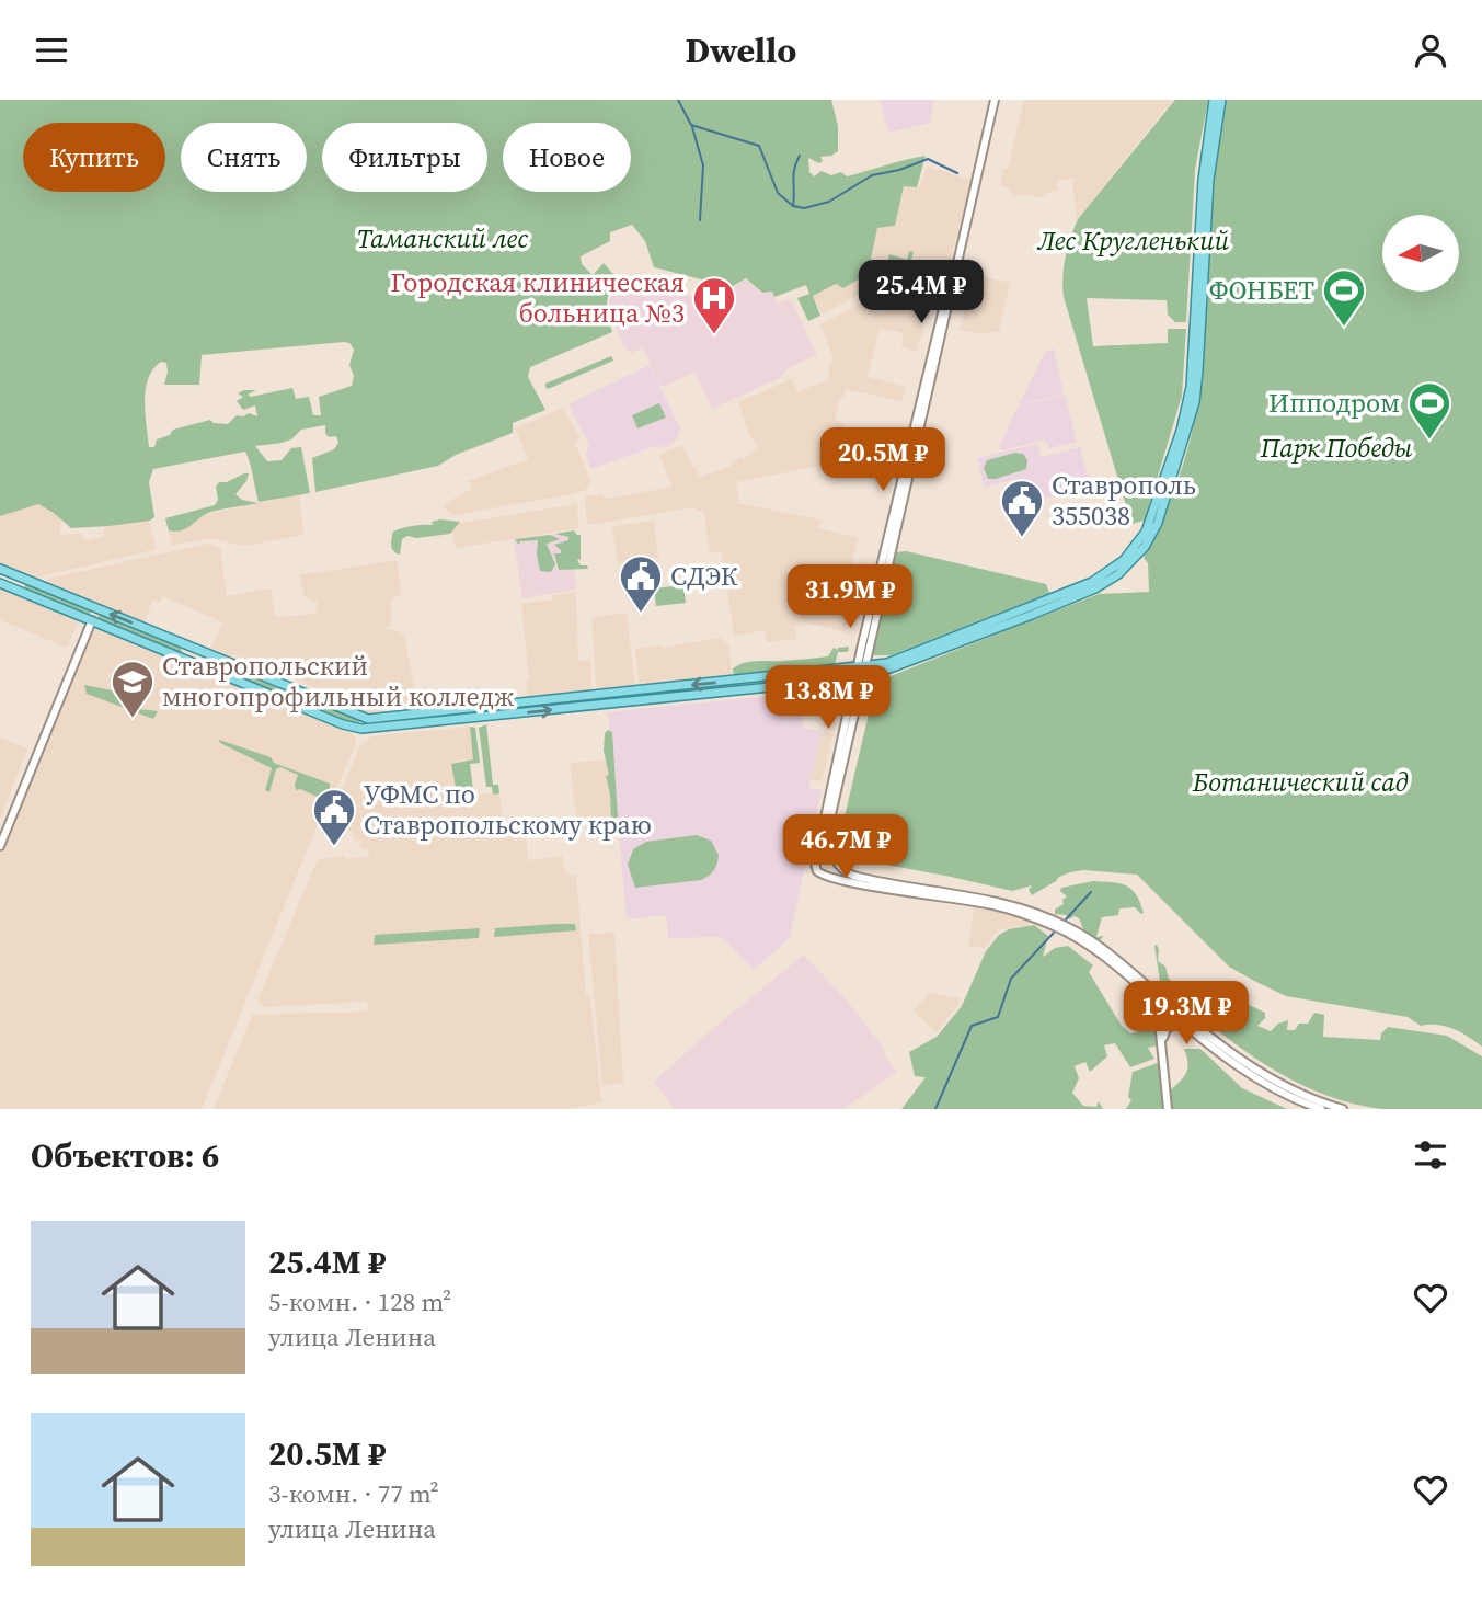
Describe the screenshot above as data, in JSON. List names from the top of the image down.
{
  "parks": [
    "Таманский лес",
    "Лес Кругленький",
    "Парк Победы",
    "Ботанический сад"
  ],
  "places": {
    "sports": ["ФОНБЕТ", "Ипподром"],
    "hospital": ["Городская клиническая больница №3"],
    "public building": ["Ставрополь 355038", "СДЭК", "УФМС по Ставропольскому краю"],
    "school or university": ["Ставропольский многопрофильный колледж"]
  },
  "north": "left",
  "page": {
    "header": "Dwello",
    "chip": [
      "Купить",
      "Снять",
      "Фильтры",
      "Новое"
    ],
    "price": [
      "25.4M ₽",
      "20.5M ₽",
      "31.9M ₽",
      "13.8M ₽",
      "46.7M ₽",
      "19.3M ₽"
    ],
    "heading": "Объектов: 6",
    "list": [
      {
        "name": "25.4M ₽",
        "note": "5-комн. · 128 m² · улица Ленина"
      },
      {
        "name": "20.5M ₽",
        "note": "3-комн. · 77 m² · улица Ленина"
      }
    ]
  }
}
